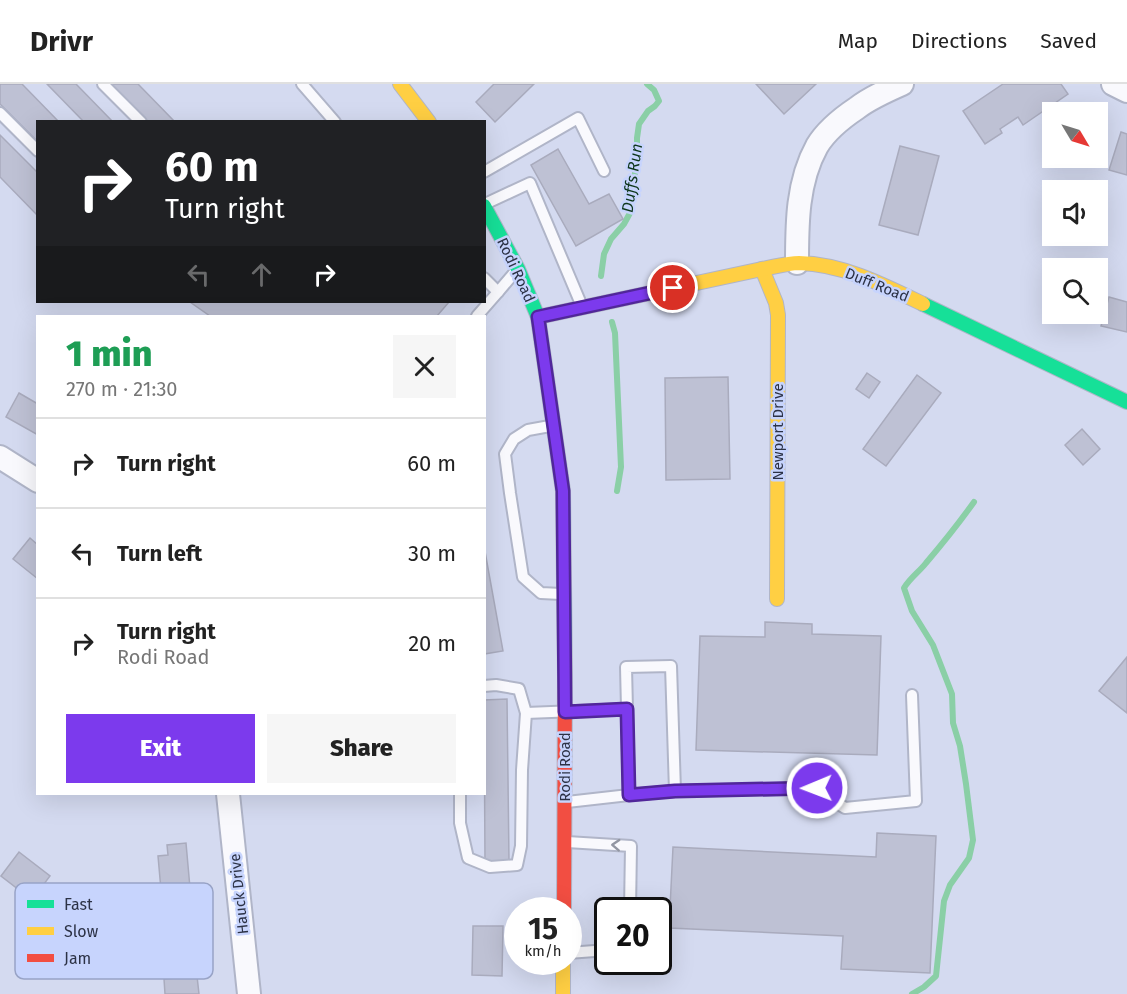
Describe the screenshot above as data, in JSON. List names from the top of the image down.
{
  "streets": {
    "street": [
      "Rodi Road",
      "Duff Road",
      "Newport Drive",
      "Hauck Drive"
    ]
  },
  "crossings": [
    ["Rodi Road", "Duff Road"],
    ["Duff Road", "Newport Drive"]
  ],
  "water": ["Duffs Run"],
  "legend": ["Fast", "Slow", "Jam"],
  "north": "bottom right",
  "page": {
    "header": "Drivr",
    "nav": ["Map", "Directions", "Saved"],
    "turn": ["60 m", "Turn right"],
    "heading": ["1 min", "270 m · 21:30"],
    "list": [
      {
        "name": "Turn right",
        "value": "60 m"
      },
      {
        "name": "Turn left",
        "value": "30 m"
      },
      {
        "name": "Turn right",
        "note": "Rodi Road",
        "value": "20 m"
      }
    ],
    "buttons": ["Exit", "Share"],
    "speed": "15 km/h",
    "limit": "20"
  }
}
